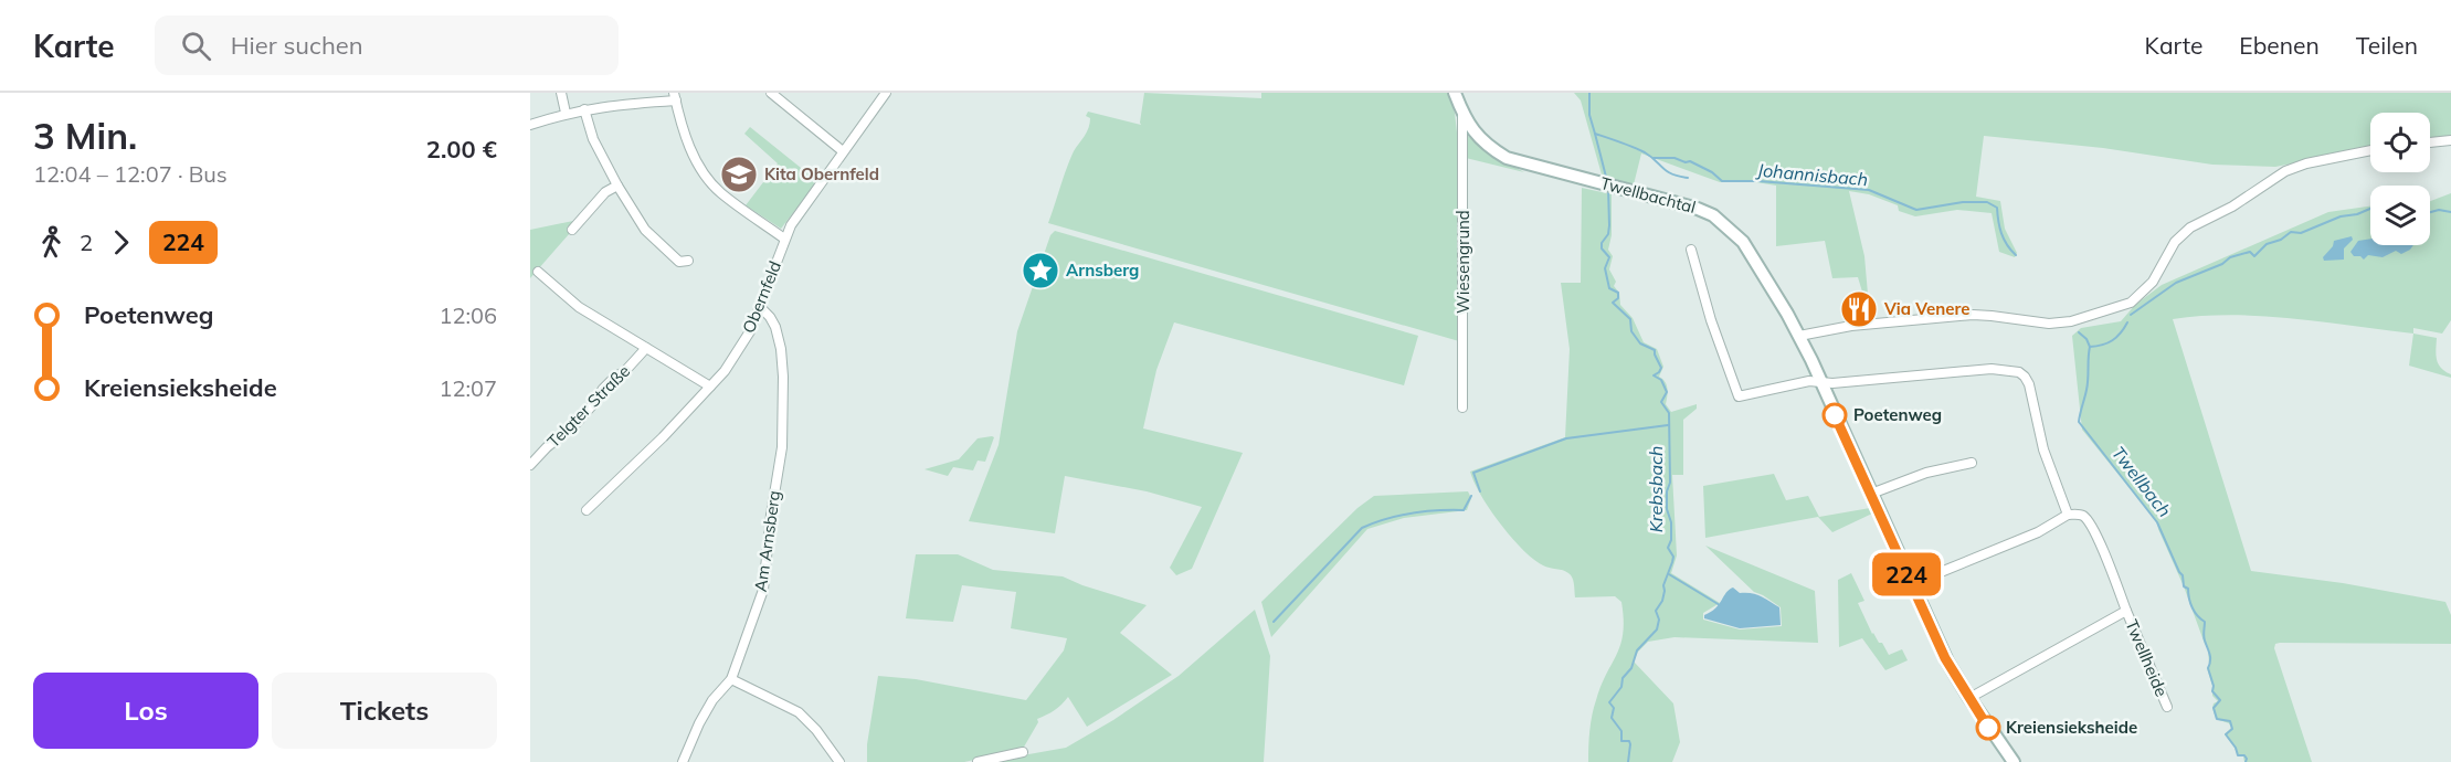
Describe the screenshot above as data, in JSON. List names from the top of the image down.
{
  "streets": {
    "street": [
      "Twellbachtal",
      "Wiesengrund",
      "Obernfeld",
      "Telgter Straße",
      "Am Arnsberg",
      "Twellheide"
    ]
  },
  "crossings": [
    ["Twellbachtal", "Wiesengrund"],
    ["Obernfeld", "Am Arnsberg"]
  ],
  "water": ["Johannisbach", "Twellbach", "Krebsbach"],
  "places": {
    "school or university": ["Kita Obernfeld"],
    "place": ["Arnsberg"],
    "restaurant": ["Via Venere"],
    "other": ["Poetenweg", "Kreiensieksheide"]
  },
  "lines": ["bus line 224"],
  "page": {
    "header": "Karte",
    "search": "Hier suchen",
    "nav": ["Karte", "Ebenen", "Teilen"],
    "heading": ["3 Min.", "12:04 – 12:07 · Bus", "2.00 €"],
    "on_map": "224",
    "legs": ["2", "224"],
    "list": [
      {
        "name": "Poetenweg",
        "value": "12:06"
      },
      {
        "name": "Kreiensieksheide",
        "value": "12:07"
      }
    ],
    "buttons": ["Los", "Tickets"]
  }
}
